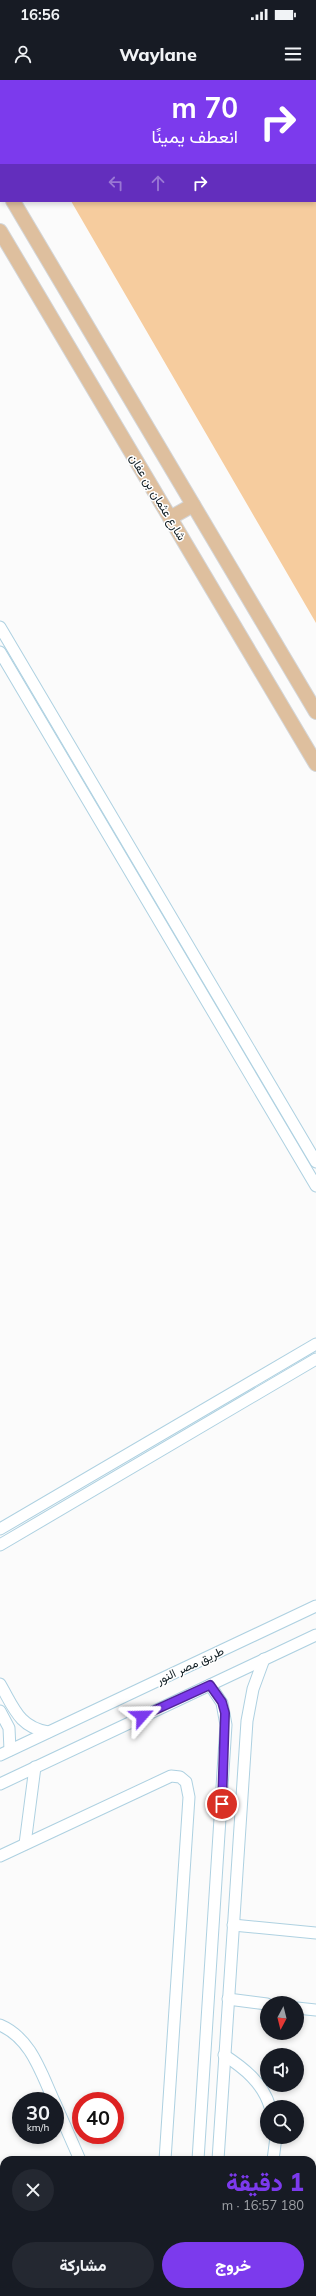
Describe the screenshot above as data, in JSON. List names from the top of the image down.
{
  "streets": {
    "main road": ["شارع عثمان بن عفان"],
    "street": ["طريق مصر النور"]
  },
  "north": "bottom",
  "page": {
    "status": "16:56",
    "header": "Waylane",
    "turn": ["70 m", "انعطف يمينًا"],
    "speed": "30 km/h",
    "limit": "40",
    "heading": ["1 دقيقة", "180 m · 16:57"],
    "buttons": ["خروج", "مشاركة"]
  }
}
